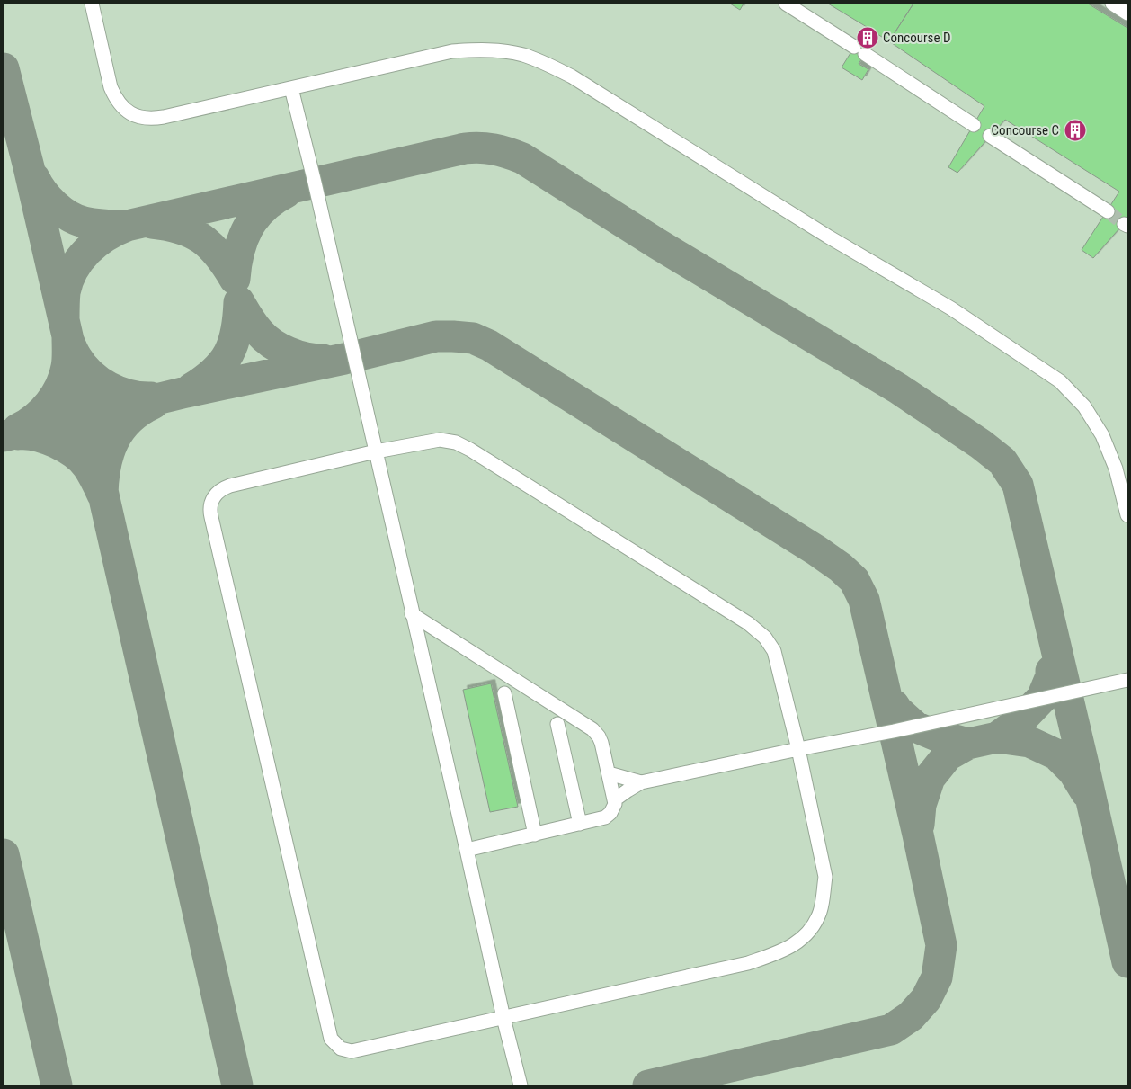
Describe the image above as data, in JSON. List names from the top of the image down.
{
  "places": {
    "building": ["Concourse D", "Concourse C"]
  }
}
